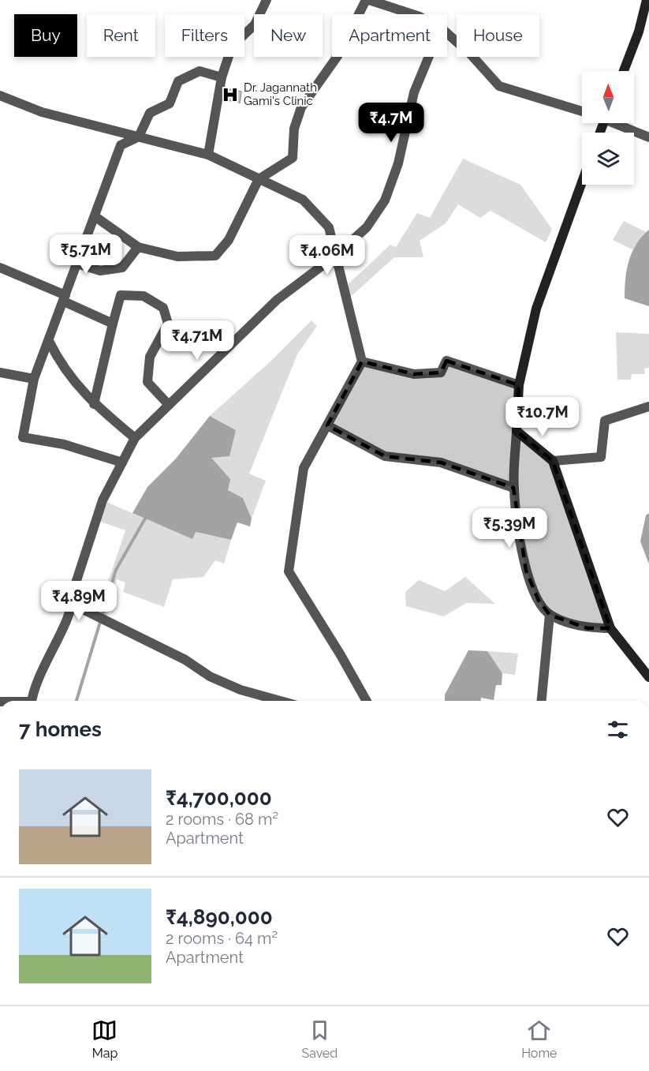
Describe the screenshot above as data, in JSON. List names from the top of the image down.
{
  "places": {
    "hospital": ["Dr. Jagannath Gami's Clinic"]
  },
  "north": "top",
  "page": {
    "chip": [
      "Buy",
      "Rent",
      "Filters",
      "New",
      "Apartment",
      "House"
    ],
    "price": [
      "₹4.7M",
      "₹5.71M",
      "₹4.06M",
      "₹4.71M",
      "₹10.7M",
      "₹5.39M",
      "₹4.89M"
    ],
    "heading": "7 homes",
    "list": [
      {
        "name": "₹4,700,000",
        "note": "2 rooms · 68 m² · Apartment"
      },
      {
        "name": "₹4,890,000",
        "note": "2 rooms · 64 m² · Apartment"
      }
    ],
    "tabs": ["Map", "Saved", "Home"]
  }
}
